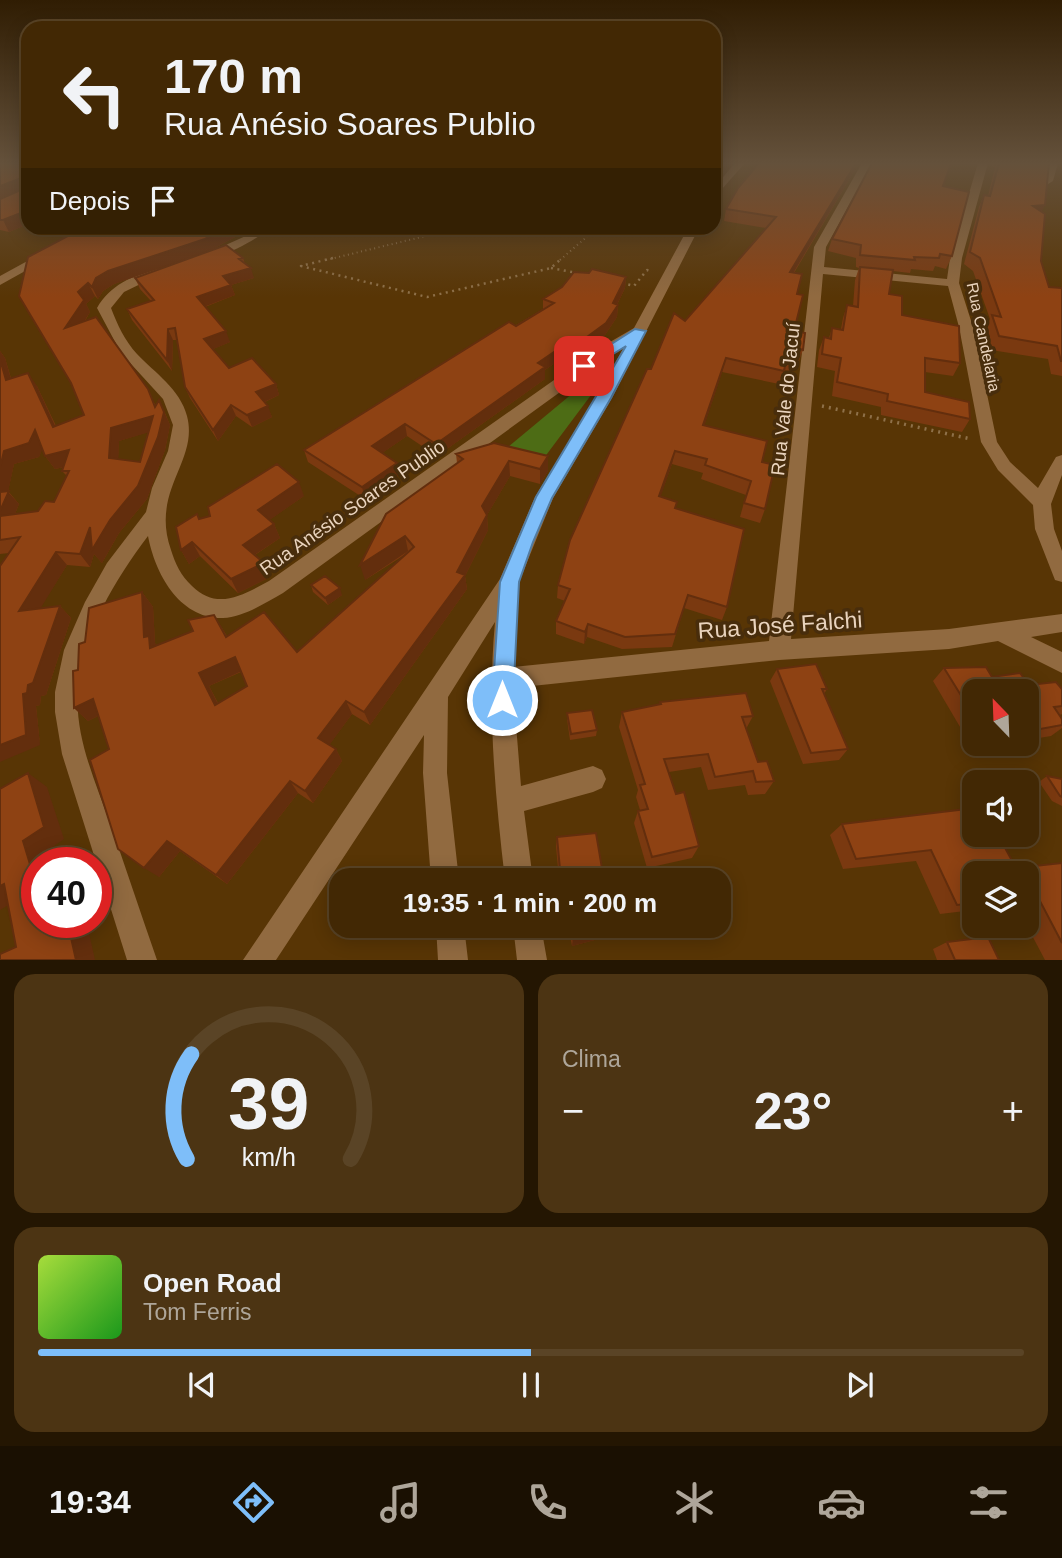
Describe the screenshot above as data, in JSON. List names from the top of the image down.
{
  "streets": {
    "street": [
      "Rua Candelaria",
      "Rua Vale do Jacuí",
      "Rua Anésio Soares Publio",
      "Rua José Falchi"
    ]
  },
  "crossings": [
    ["Rua Vale do Jacuí", "Rua José Falchi"]
  ],
  "north": "top left",
  "page": {
    "turn": ["170 m", "Rua Anésio Soares Publio"],
    "then": "Depois",
    "limit": "40",
    "trip": "19:35 · 1 min · 200 m",
    "tile": "Clima",
    "heat": ["−", "23°", "+"],
    "song": ["Open Road", "Tom Ferris"],
    "tabs": "19:34",
    "gauge": ["39", "km/h"]
  }
}
